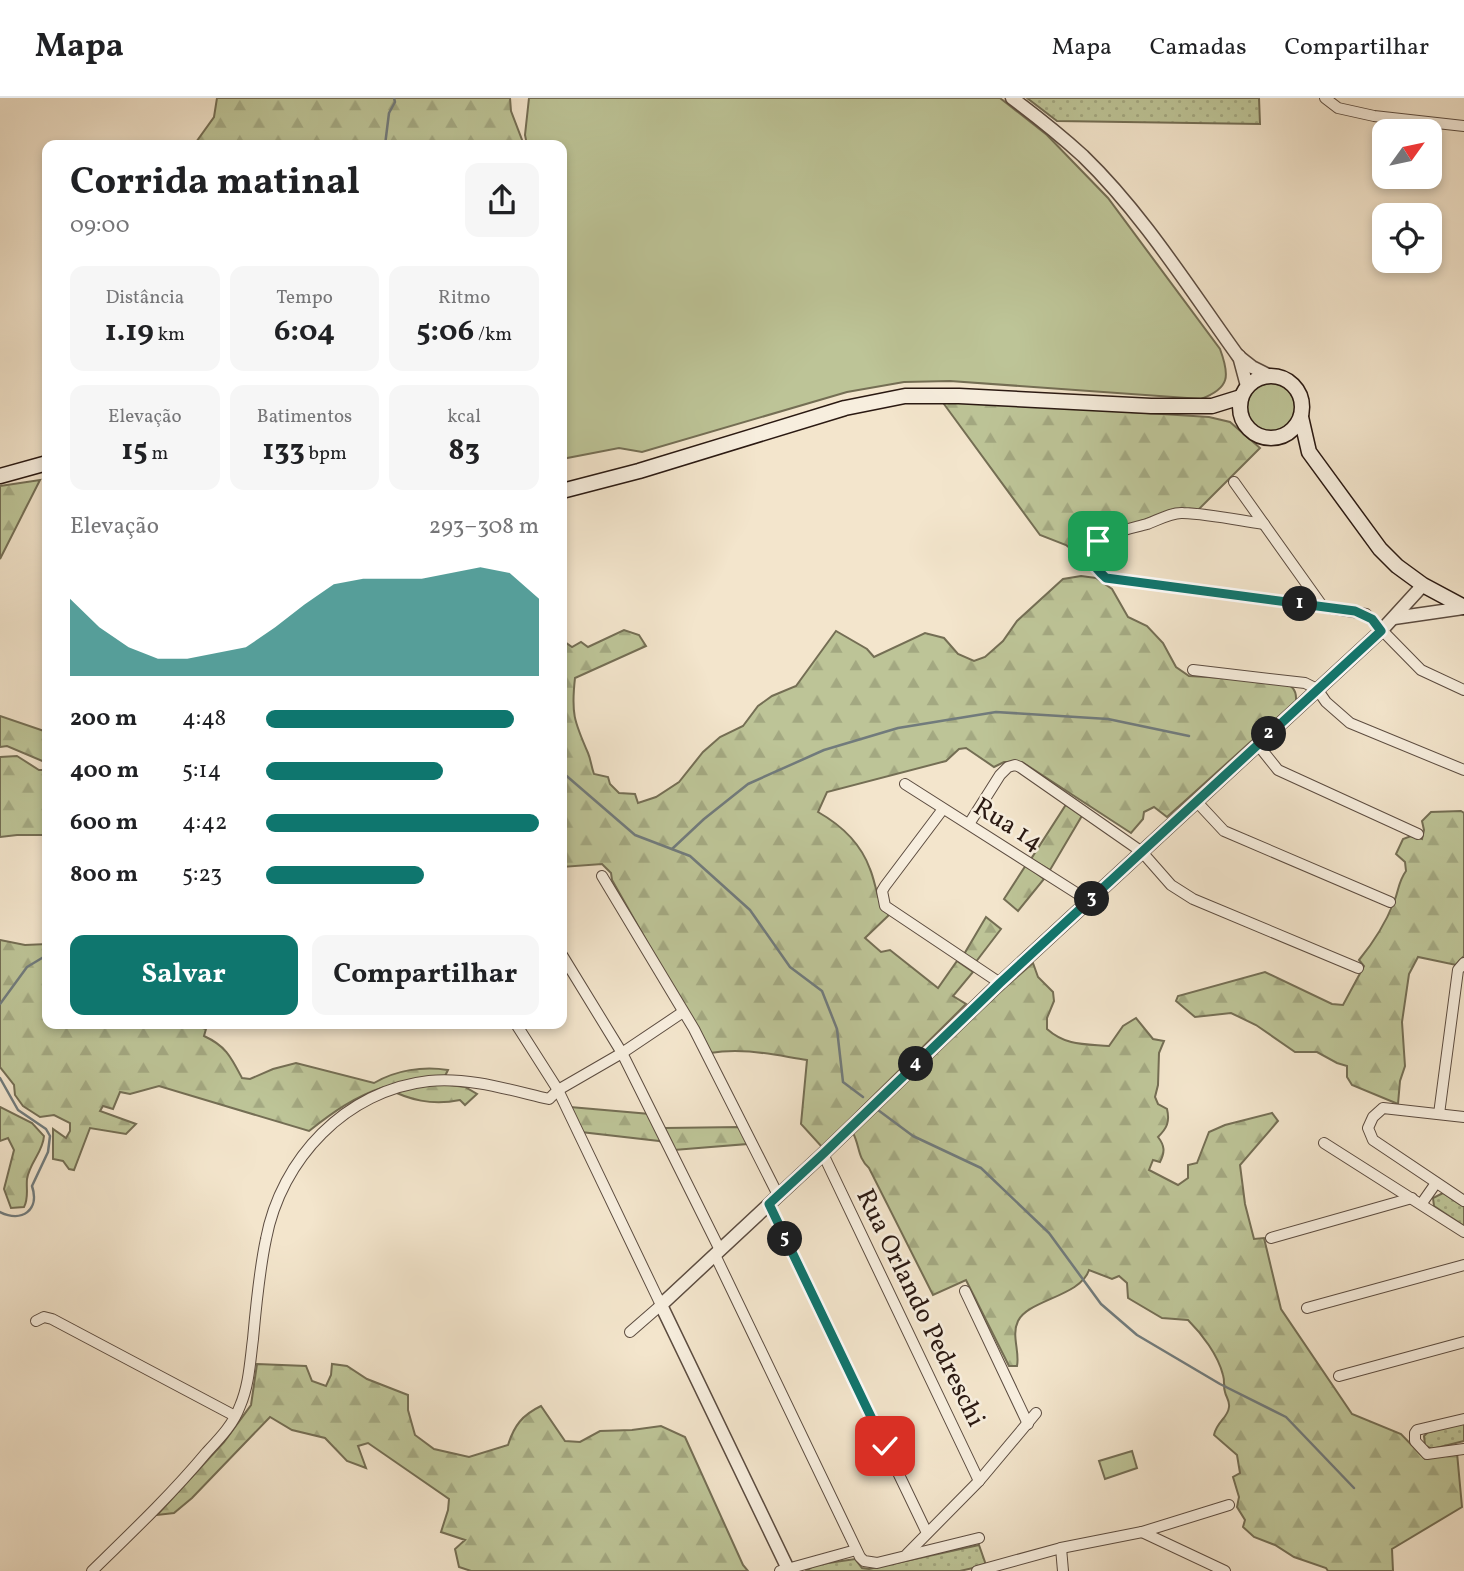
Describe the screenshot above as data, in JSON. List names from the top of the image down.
{
  "streets": {
    "street": ["Rua 14", "Rua Orlando Pedreschi"]
  },
  "north": "top right",
  "page": {
    "header": "Mapa",
    "nav": ["Mapa", "Camadas", "Compartilhar"],
    "heading": ["Corrida matinal", "09:00"],
    "stats": [
      ["Distância", "1.19 km"],
      ["Tempo", "6:04"],
      ["Ritmo", "5:06 /km"],
      ["Elevação", "15 m"],
      ["Batimentos", "133 bpm"],
      ["kcal", "83"]
    ],
    "chart": ["Elevação", "293–308 m"],
    "pins": [
      "1",
      "2",
      "3",
      "4",
      "5"
    ],
    "list": [
      {
        "name": "200 m",
        "note": "4:48"
      },
      {
        "name": "400 m",
        "note": "5:14"
      },
      {
        "name": "600 m",
        "note": "4:42"
      },
      {
        "name": "800 m",
        "note": "5:23"
      }
    ],
    "buttons": ["Salvar", "Compartilhar"]
  }
}
